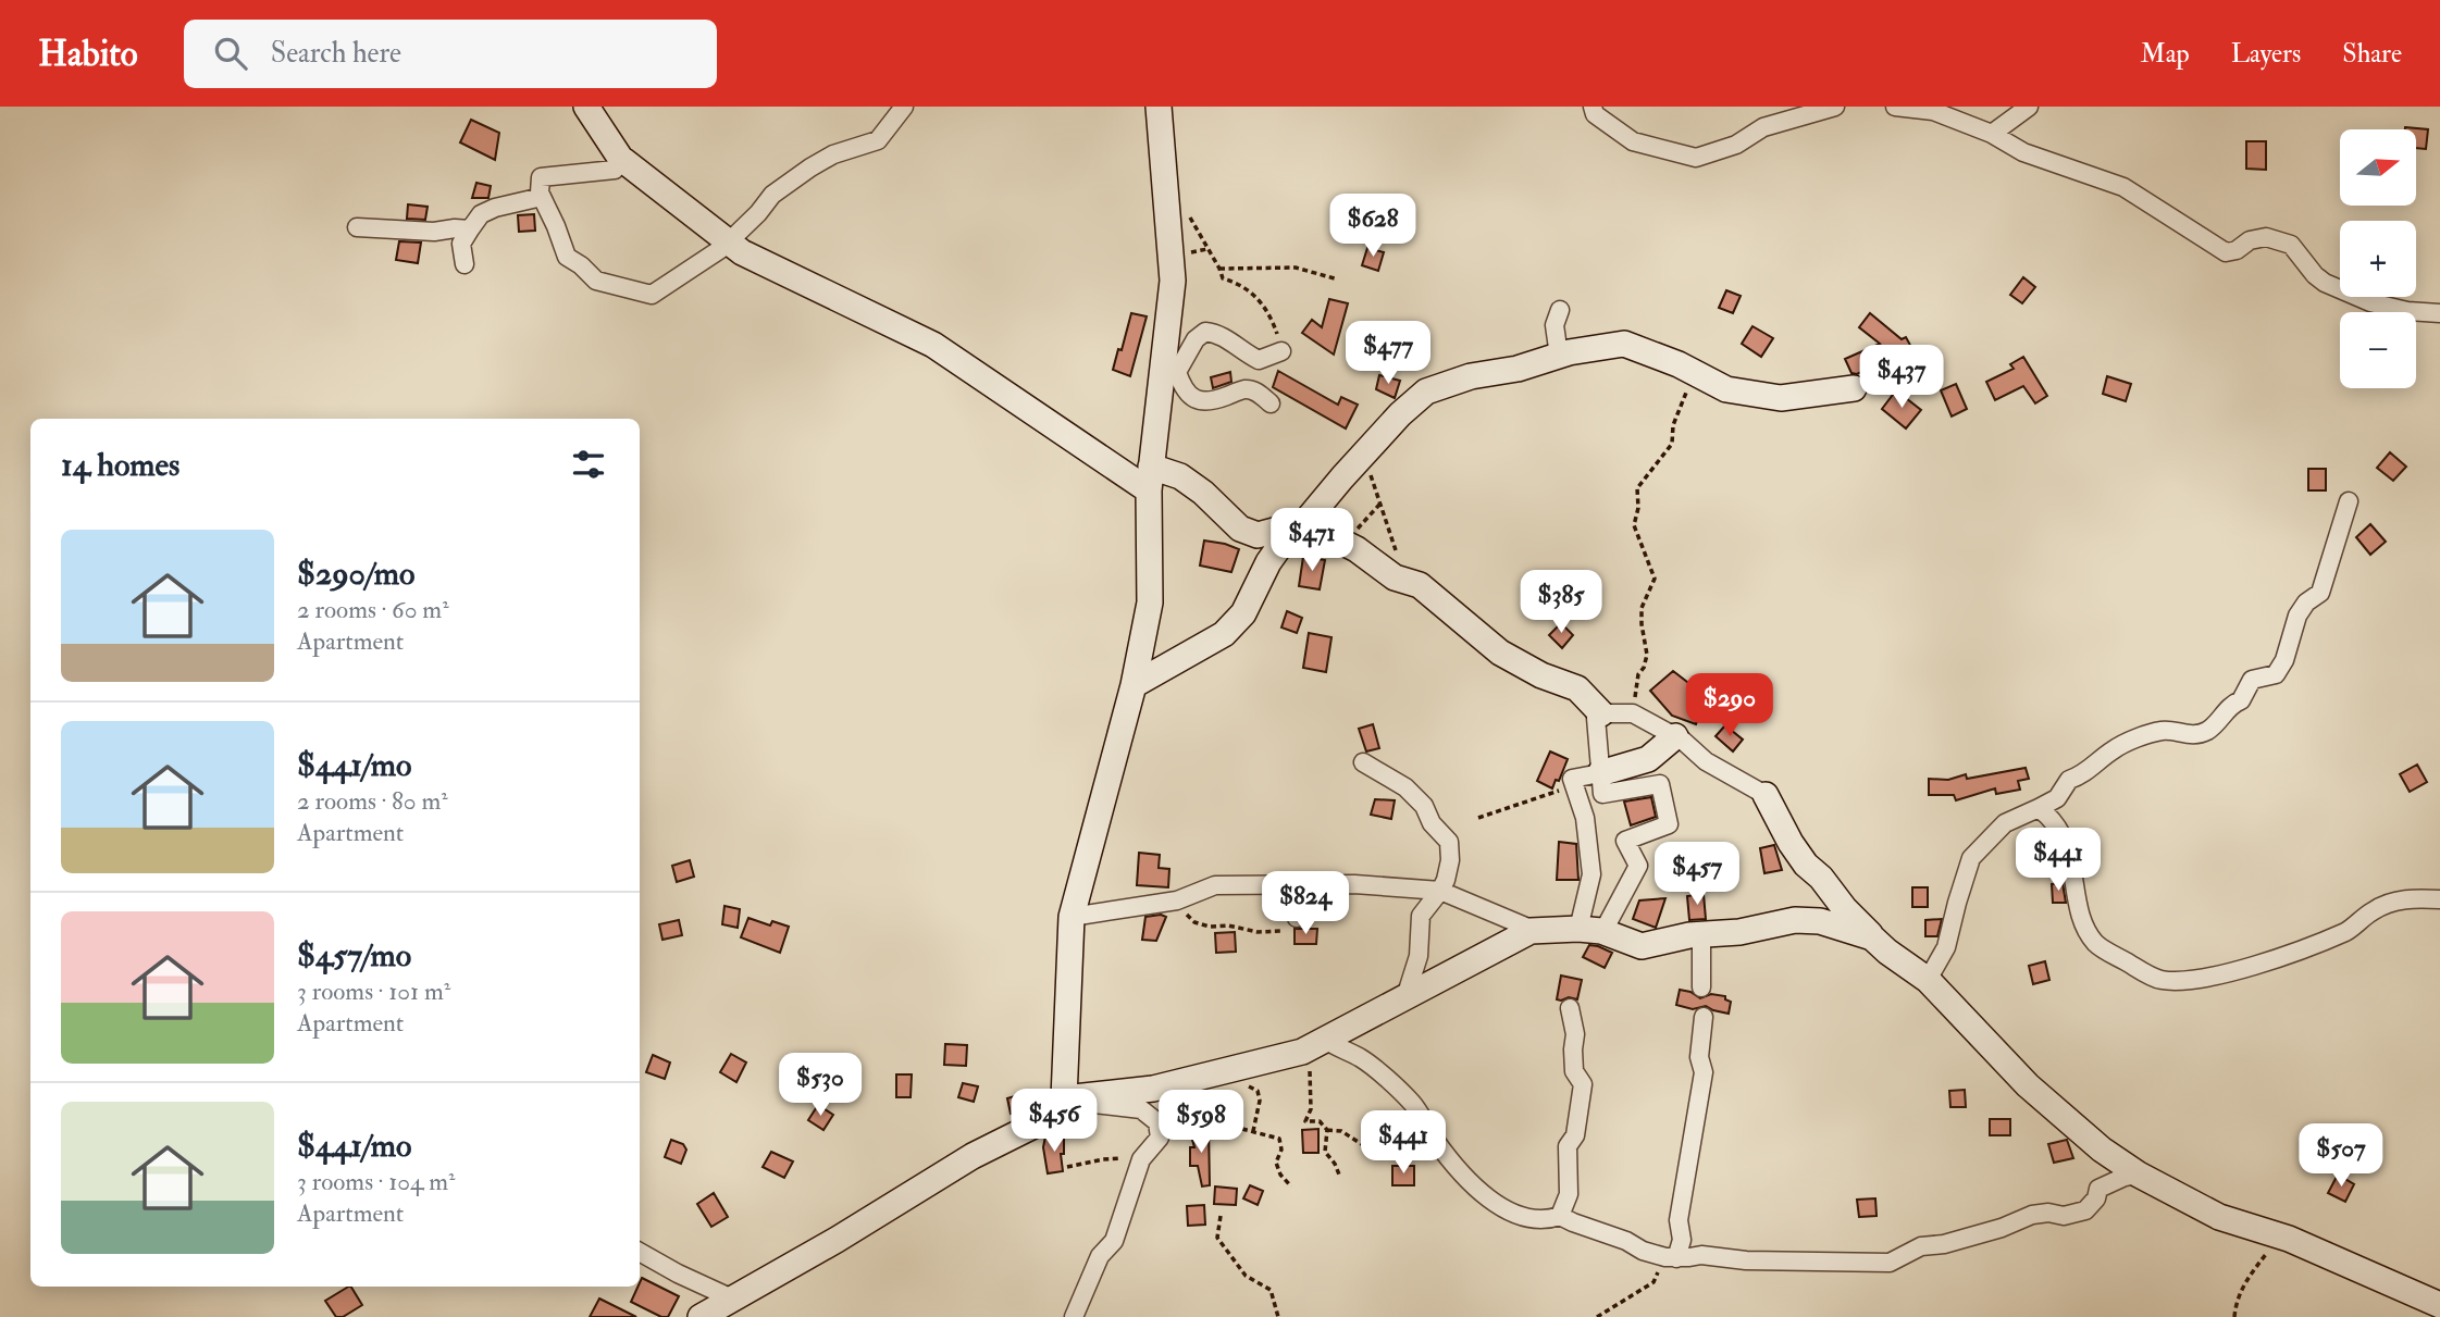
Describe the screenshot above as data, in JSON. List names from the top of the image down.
{
  "north": "right",
  "page": {
    "header": "Habito",
    "search": "Search here",
    "nav": ["Map", "Layers", "Share"],
    "map_buttons": ["+", "−"],
    "price": [
      "$628",
      "$477",
      "$437",
      "$471",
      "$385",
      "$290",
      "$441",
      "$457",
      "$824",
      "$530",
      "$456",
      "$598",
      "$441",
      "$507"
    ],
    "heading": "14 homes",
    "list": [
      {
        "name": "$290/mo",
        "note": "2 rooms · 60 m² · Apartment"
      },
      {
        "name": "$441/mo",
        "note": "2 rooms · 80 m² · Apartment"
      },
      {
        "name": "$457/mo",
        "note": "3 rooms · 101 m² · Apartment"
      },
      {
        "name": "$441/mo",
        "note": "3 rooms · 104 m² · Apartment"
      }
    ]
  }
}
